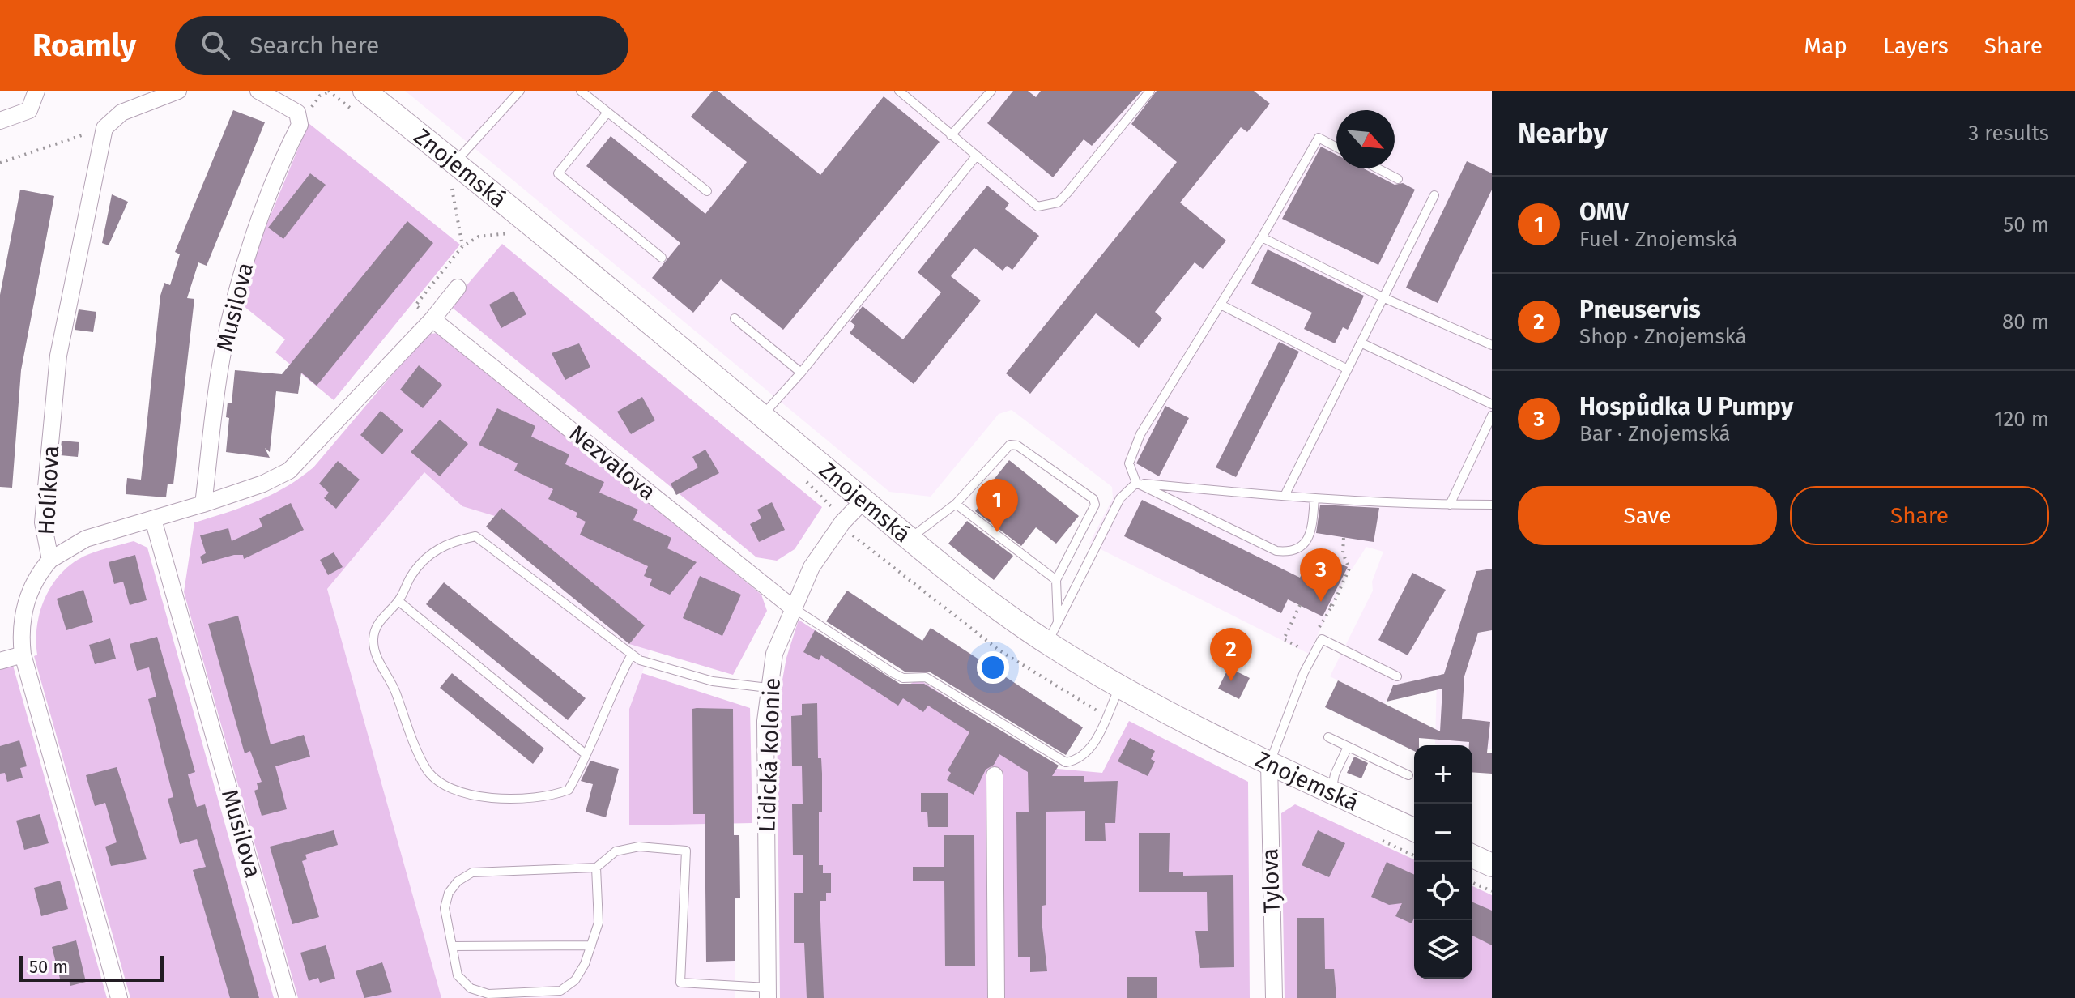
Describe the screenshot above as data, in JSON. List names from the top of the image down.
{
  "streets": {
    "main road": ["Znojemská"],
    "street": [
      "Musilova",
      "Nezvalova",
      "Holíkova",
      "Lidická kolonie",
      "Tylova"
    ]
  },
  "crossings": [
    ["Znojemská", "Lidická kolonie"],
    ["Znojemská", "Tylova"],
    ["Nezvalova", "Lidická kolonie"]
  ],
  "scale_bar": "50 m",
  "north": "bottom right",
  "page": {
    "header": "Roamly",
    "search": "Search here",
    "nav": ["Map", "Layers", "Share"],
    "heading": ["Nearby", "3 results"],
    "list": [
      {
        "mark": "1",
        "name": "OMV",
        "note": "Fuel · Znojemská",
        "value": "50 m"
      },
      {
        "mark": "2",
        "name": "Pneuservis",
        "note": "Shop · Znojemská",
        "value": "80 m"
      },
      {
        "mark": "3",
        "name": "Hospůdka U Pumpy",
        "note": "Bar · Znojemská",
        "value": "120 m"
      }
    ],
    "buttons": ["Save", "Share"],
    "pins": ["1", "3", "2"],
    "map_buttons": ["+", "−"],
    "scale": "50 m"
  }
}
